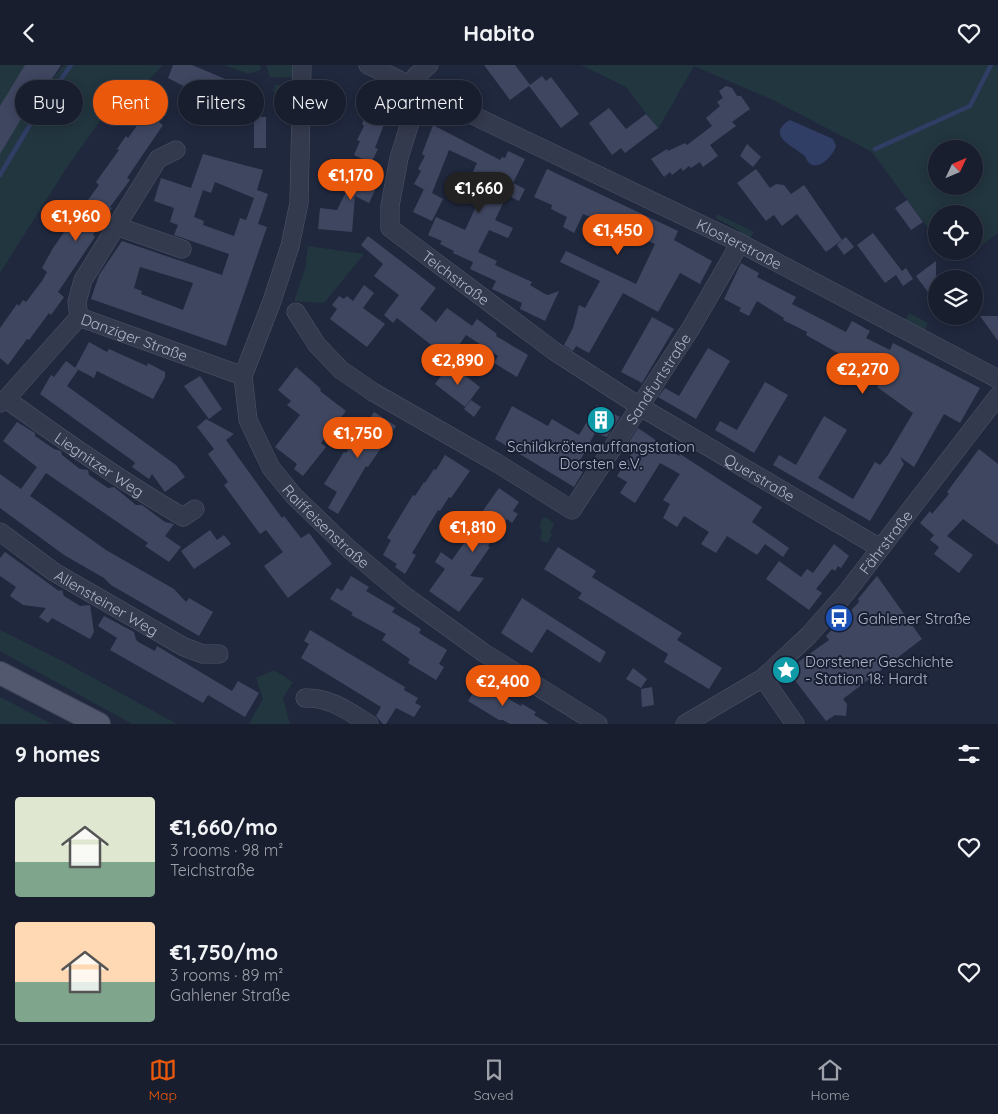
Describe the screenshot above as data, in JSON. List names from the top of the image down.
{
  "streets": {
    "street": [
      "Klosterstraße",
      "Teichstraße",
      "Danziger Straße",
      "Sandfurtstraße",
      "Liegnitzer Weg",
      "Querstraße",
      "Raiffeisenstraße",
      "Fährstraße",
      "Allensteiner Weg"
    ]
  },
  "crossings": [
    ["Klosterstraße", "Sandfurtstraße"],
    ["Teichstraße", "Sandfurtstraße"],
    ["Teichstraße", "Querstraße"],
    ["Danziger Straße", "Liegnitzer Weg"],
    ["Danziger Straße", "Raiffeisenstraße"],
    ["Sandfurtstraße", "Querstraße"],
    ["Querstraße", "Fährstraße"]
  ],
  "places": {
    "building": ["Schildkrötenauffangstation Dorsten e.V."],
    "bus stop": ["Gahlener Straße"],
    "place": ["Dorstener Geschichte - Station 18: Hardt"]
  },
  "north": "top right",
  "page": {
    "header": "Habito",
    "chip": [
      "Buy",
      "Rent",
      "Filters",
      "New",
      "Apartment"
    ],
    "price": [
      "€1,170",
      "€1,660",
      "€1,960",
      "€1,450",
      "€2,890",
      "€2,270",
      "€1,750",
      "€1,810",
      "€2,400"
    ],
    "heading": "9 homes",
    "list": [
      {
        "name": "€1,660/mo",
        "note": "3 rooms · 98 m² · Teichstraße"
      },
      {
        "name": "€1,750/mo",
        "note": "3 rooms · 89 m² · Gahlener Straße"
      }
    ],
    "tabs": ["Map", "Saved", "Home"]
  }
}
